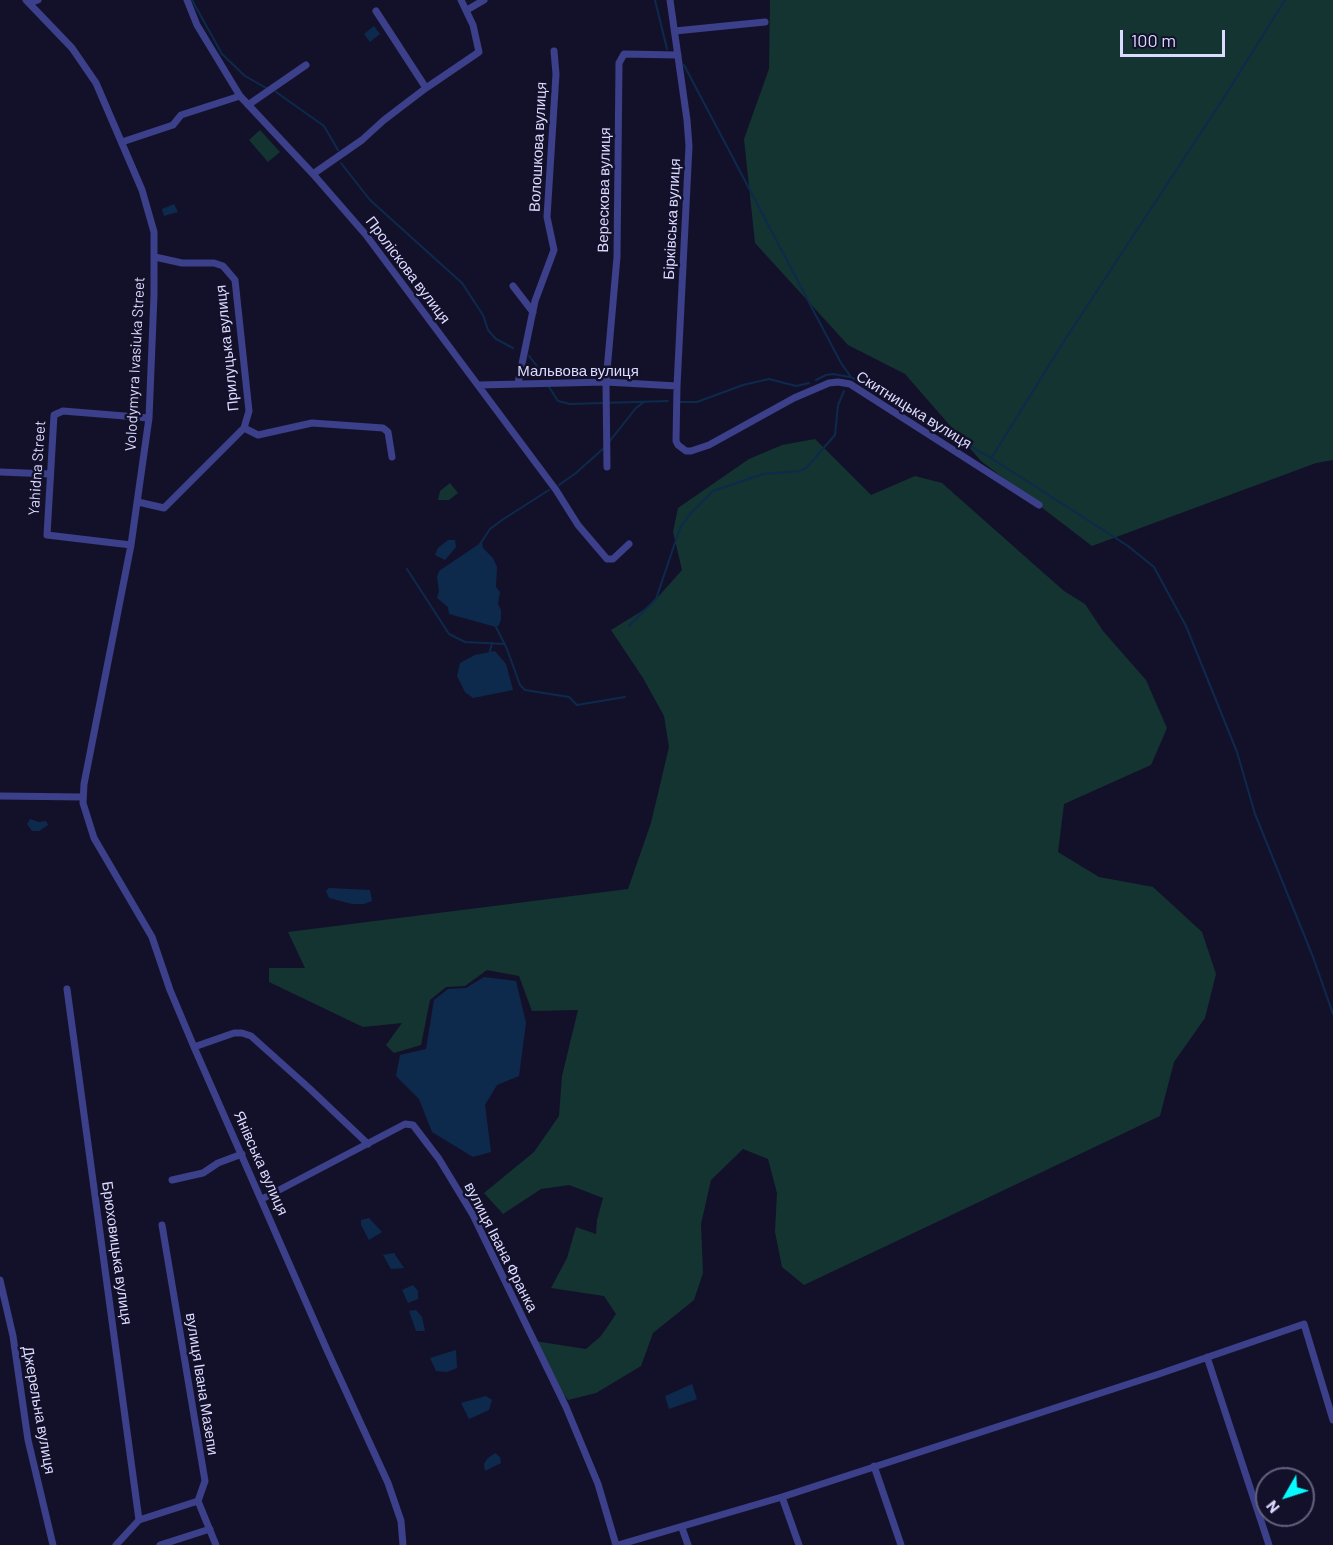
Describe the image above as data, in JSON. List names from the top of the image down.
{
  "streets": {
    "street": [
      "Волошкова вулиця",
      "Верескова вулиця",
      "Бірківська вулиця",
      "Проліскова вулиця",
      "Прилуцька вулиця",
      "Volodymyra Ivasiuka Street",
      "Мальвова вулиця",
      "Скитницька вулиця",
      "Yahidna Street",
      "Янівська вулиця",
      "вулиця Івана Франка",
      "Брюховицька вулиця",
      "вулиця Івана Мазепи",
      "Джерельна вулиця"
    ]
  },
  "crossings": [
    ["Волошкова вулиця", "Мальвова вулиця"],
    ["Верескова вулиця", "Бірківська вулиця"],
    ["Верескова вулиця", "Мальвова вулиця"],
    ["Бірківська вулиця", "Мальвова вулиця"],
    ["Бірківська вулиця", "Скитницька вулиця"],
    ["Проліскова вулиця", "Мальвова вулиця"],
    ["Прилуцька вулиця", "Volodymyra Ivasiuka Street"],
    ["Volodymyra Ivasiuka Street", "Yahidna Street"],
    ["Volodymyra Ivasiuka Street", "Янівська вулиця"],
    ["Янівська вулиця", "вулиця Івана Франка"]
  ],
  "scale_bar": "100 m",
  "north": "bottom left"
}
